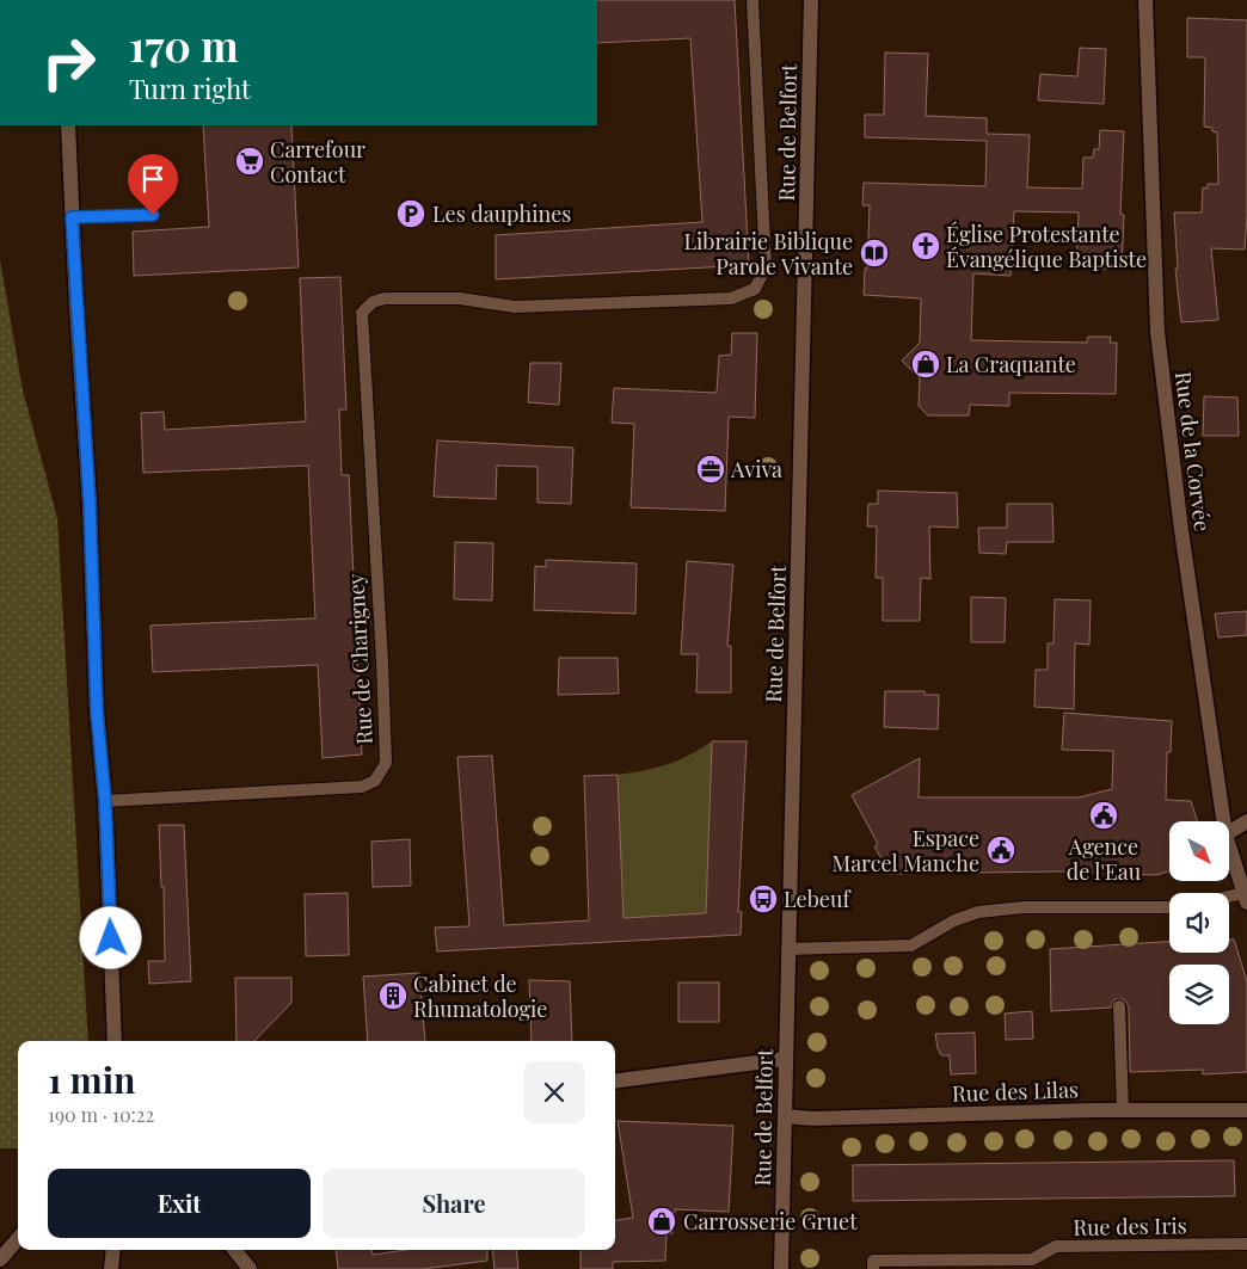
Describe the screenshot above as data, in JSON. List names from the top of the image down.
{
  "streets": {
    "street": ["Rue de Belfort", "Rue de la Corvée", "Rue des Lilas"],
    "lane": ["Rue de Charigney", "Rue des Iris"]
  },
  "crossings": [
    ["Rue de Belfort", "Rue des Lilas"]
  ],
  "places": {
    "supermarket": ["Carrefour Contact"],
    "parking": ["Les dauphines"],
    "church": ["Église Protestante Évangélique Baptiste"],
    "library": ["Librairie Biblique Parole Vivante"],
    "shop": ["La Craquante", "Carrosserie Gruet"],
    "office": ["Aviva"],
    "public building": ["Agence de l'Eau", "Espace Marcel Manche"],
    "bus stop": ["Lebeuf"],
    "building": ["Cabinet de Rhumatologie"]
  },
  "north": "bottom right",
  "page": {
    "turn": ["170 m", "Turn right"],
    "heading": ["1 min", "190 m · 10:22"],
    "buttons": ["Exit", "Share"]
  }
}
